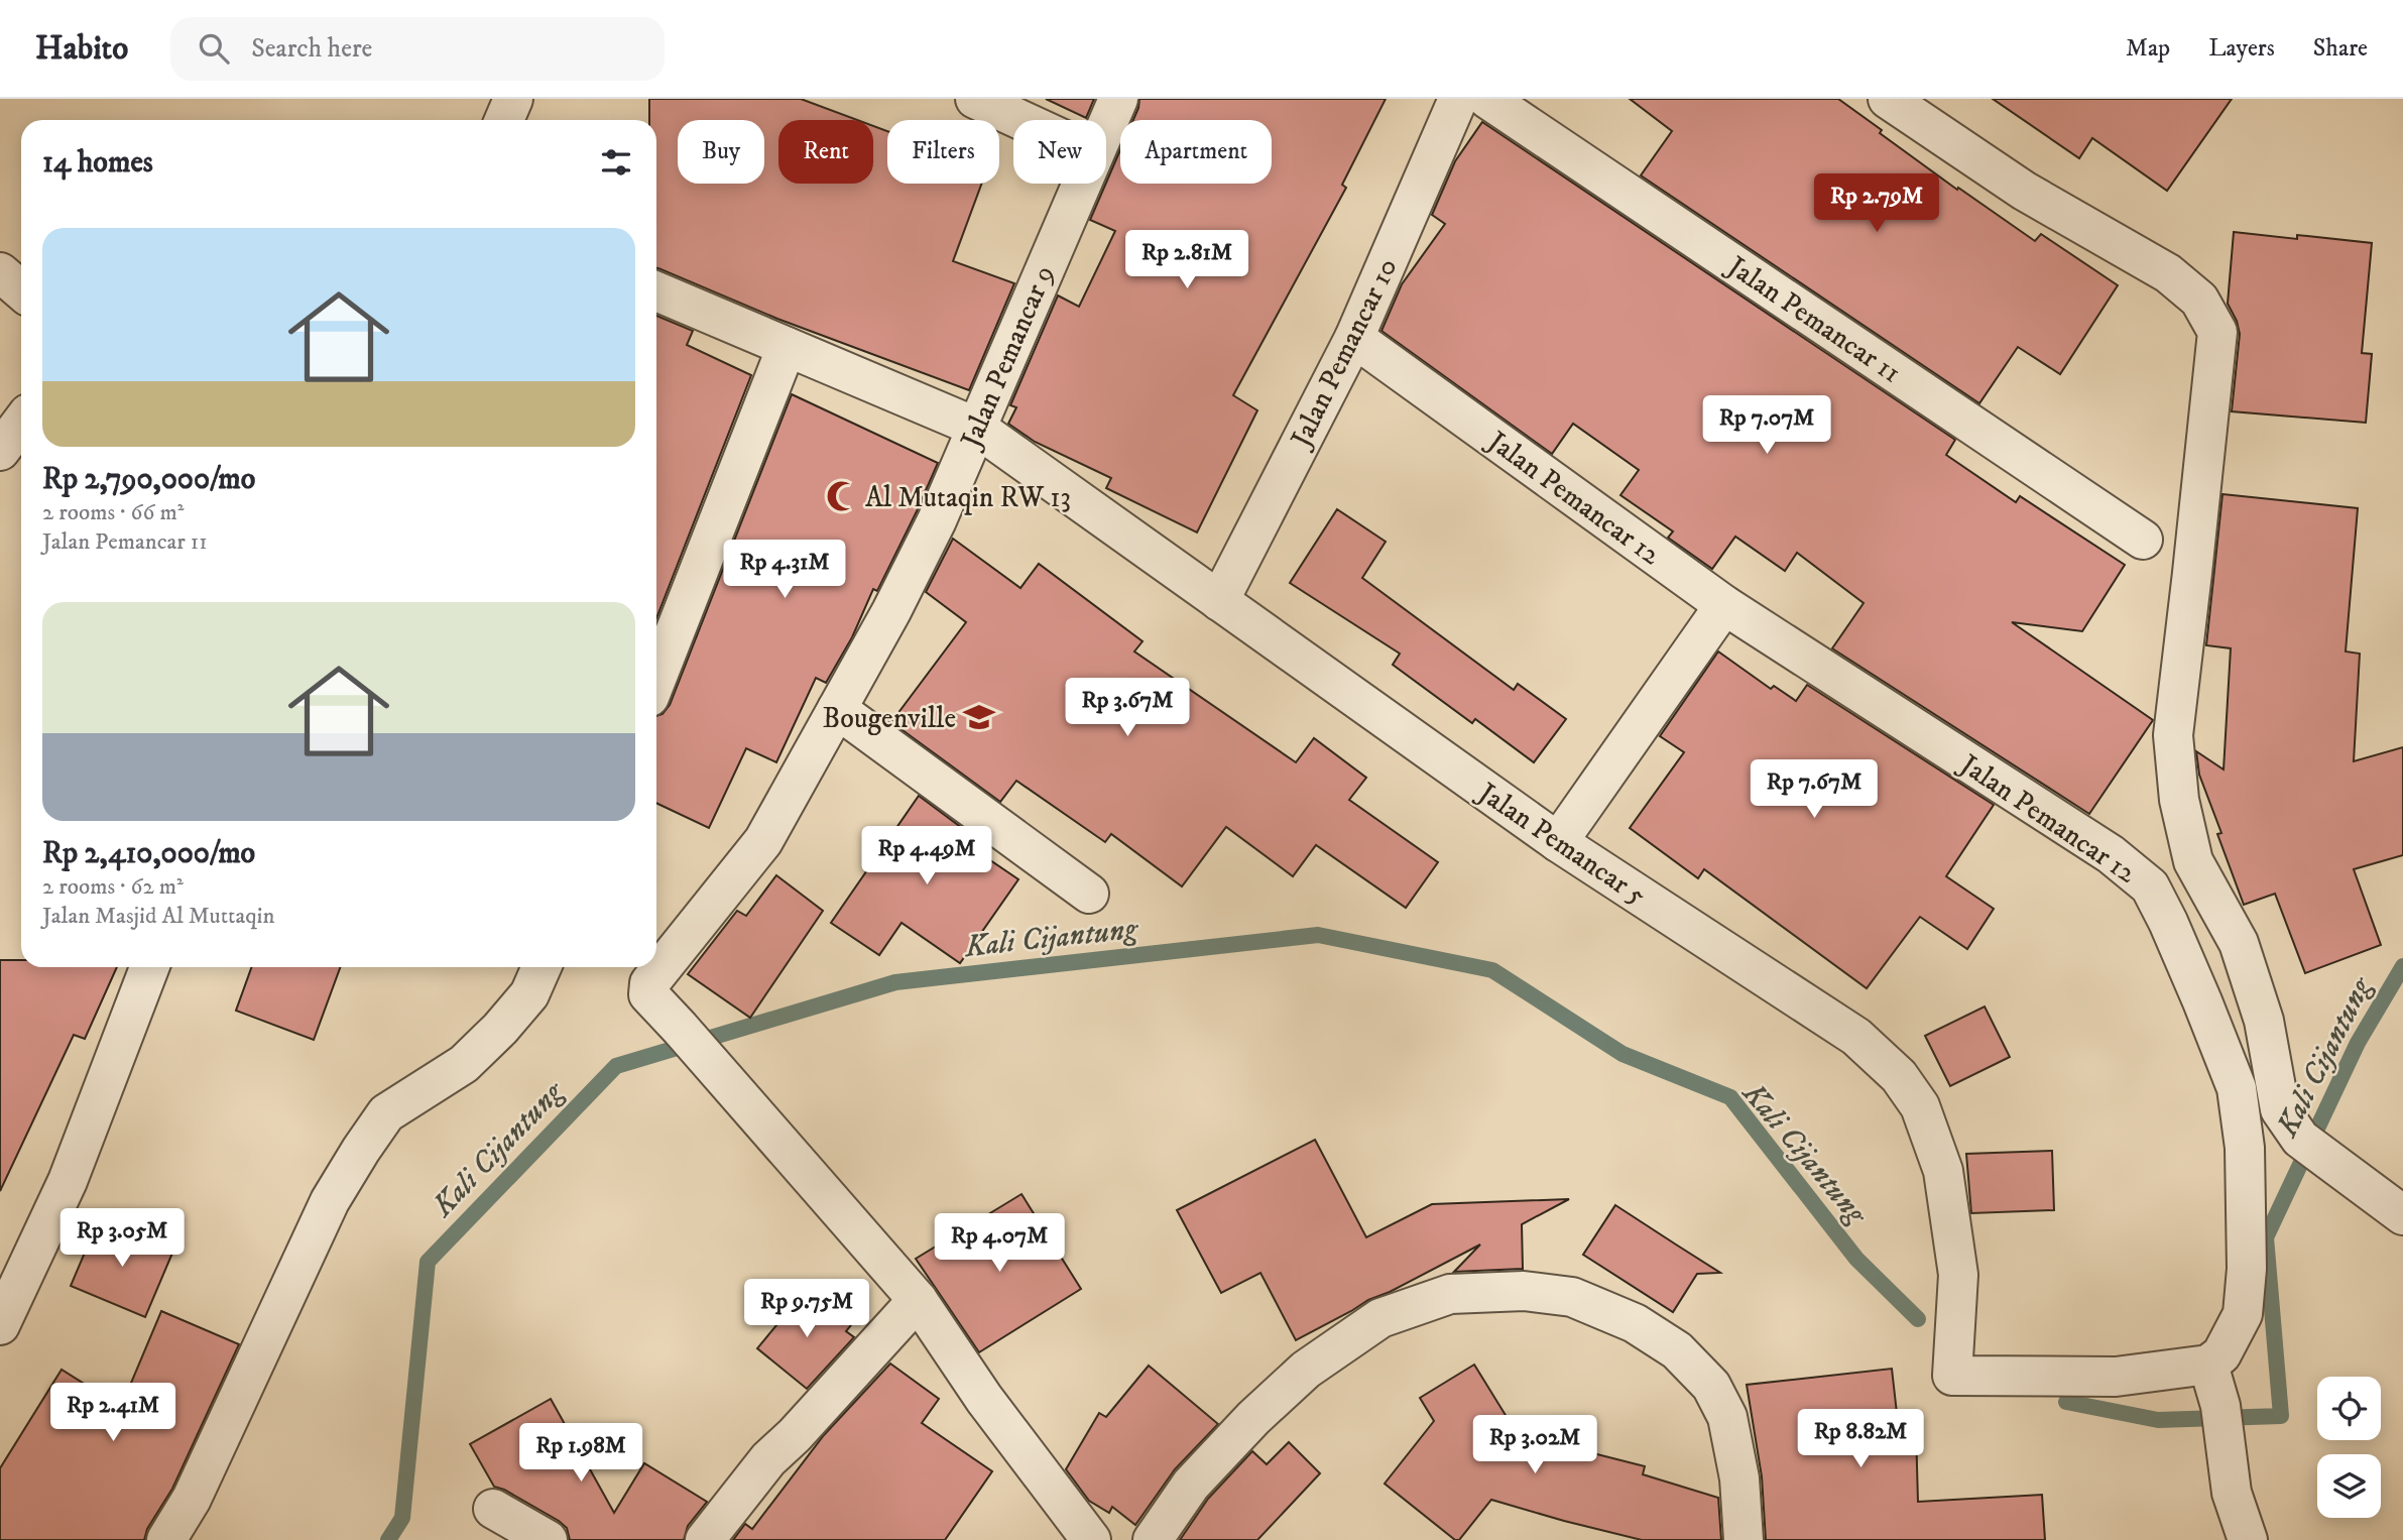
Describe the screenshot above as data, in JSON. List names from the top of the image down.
{
  "streets": {
    "street": [
      "Jalan Pemancar 11",
      "Jalan Pemancar 10",
      "Jalan Pemancar 9",
      "Jalan Pemancar 12",
      "Jalan Pemancar 5"
    ]
  },
  "crossings": [
    ["Jalan Pemancar 10", "Jalan Pemancar 12"],
    ["Jalan Pemancar 10", "Jalan Pemancar 5"],
    ["Jalan Pemancar 9", "Jalan Pemancar 5"],
    ["Jalan Pemancar 12", "Jalan Pemancar 5"]
  ],
  "water": ["Kali Cijantung"],
  "places": {
    "mosque": ["Al Mutaqin RW 13"],
    "school or university": ["Bougenville"]
  },
  "page": {
    "header": "Habito",
    "search": "Search here",
    "nav": ["Map", "Layers", "Share"],
    "chip": [
      "Buy",
      "Rent",
      "Filters",
      "New",
      "Apartment"
    ],
    "heading": "14 homes",
    "price": [
      "Rp 2.79M",
      "Rp 2.81M",
      "Rp 7.07M",
      "Rp 4.31M",
      "Rp 3.67M",
      "Rp 7.67M",
      "Rp 4.49M",
      "Rp 3.05M",
      "Rp 4.07M",
      "Rp 9.75M",
      "Rp 2.41M",
      "Rp 8.82M",
      "Rp 3.02M",
      "Rp 1.98M"
    ],
    "list": [
      {
        "name": "Rp 2,790,000/mo",
        "note": "2 rooms · 66 m² · Jalan Pemancar 11"
      },
      {
        "name": "Rp 2,410,000/mo",
        "note": "2 rooms · 62 m² · Jalan Masjid Al Muttaqin"
      }
    ]
  }
}
